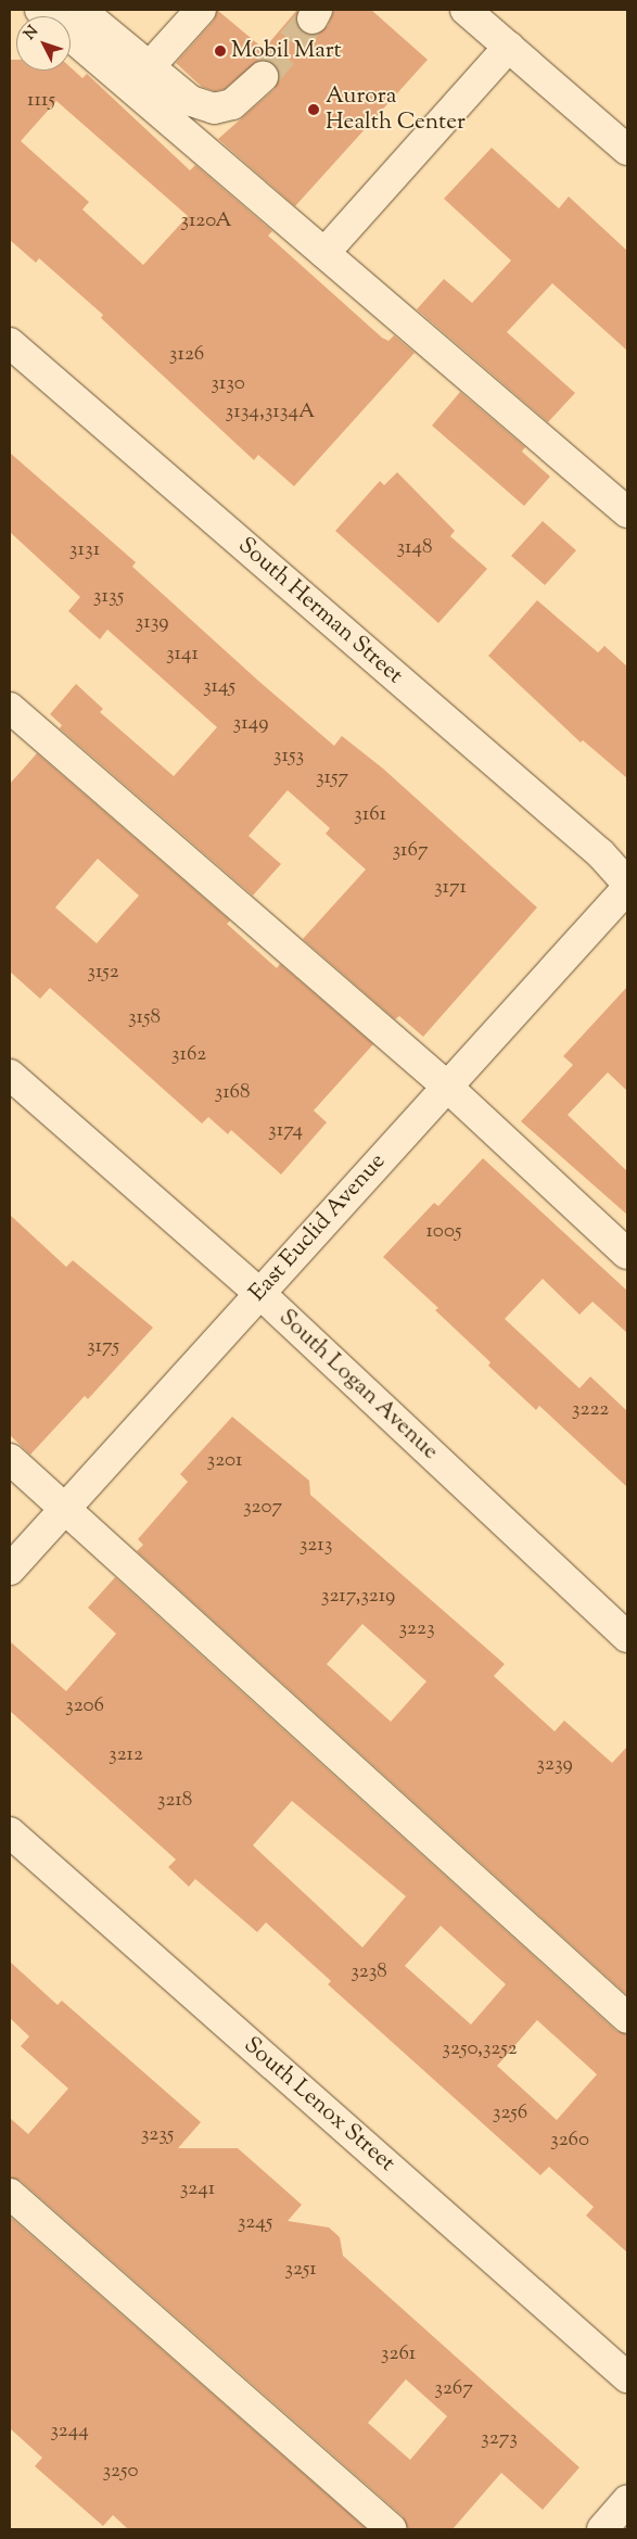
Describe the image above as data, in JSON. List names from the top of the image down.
{
  "streets": {
    "street": [
      "South Herman Street",
      "East Euclid Avenue",
      "South Logan Avenue",
      "South Lenox Street"
    ]
  },
  "crossings": [
    ["East Euclid Avenue", "South Logan Avenue"]
  ],
  "places": ["Mobil Mart", "Aurora Health Center"],
  "house_numbers": [
    "1115",
    "3120A",
    "3126",
    "3130",
    "3134,3134A",
    "3148",
    "3131",
    "3135",
    "3139",
    "3141",
    "3145",
    "3149",
    "3153",
    "3157",
    "3161",
    "3167",
    "3171",
    "3152",
    "3158",
    "3162",
    "3168",
    "3174",
    "1005",
    "3175",
    "3222",
    "3201",
    "3207",
    "3213",
    "3217,3219",
    "3223",
    "3206",
    "3212",
    "3239",
    "3218",
    "3238",
    "3250,3252",
    "3256",
    "3235",
    "3260",
    "3241",
    "3245",
    "3251",
    "3261",
    "3267",
    "3244",
    "3273",
    "3250"
  ],
  "north": "top left"
}
